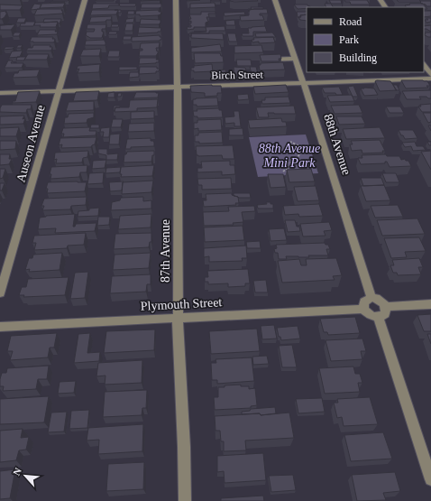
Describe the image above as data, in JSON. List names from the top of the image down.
{
  "streets": {
    "street": [
      "Birch Street",
      "Auseon Avenue",
      "88th Avenue",
      "87th Avenue",
      "Plymouth Street"
    ]
  },
  "crossings": [
    ["Birch Street", "Auseon Avenue"],
    ["Birch Street", "88th Avenue"],
    ["Birch Street", "87th Avenue"],
    ["88th Avenue", "Plymouth Street"],
    ["87th Avenue", "Plymouth Street"]
  ],
  "parks": ["88th Avenue Mini Park"],
  "legend": ["Road", "Park", "Building"],
  "north": "top left"
}
